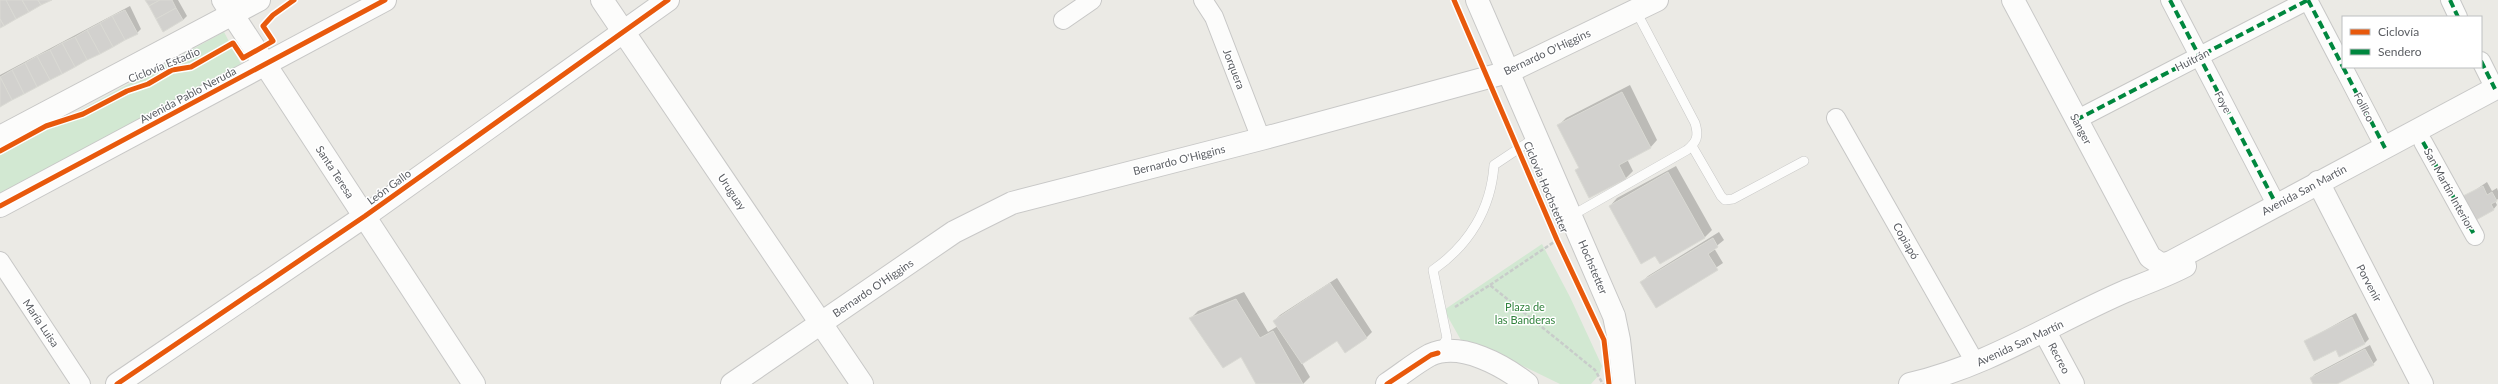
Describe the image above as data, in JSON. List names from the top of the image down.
{
  "streets": {
    "main road": [
      "Bernardo O'Higgins",
      "Avenida Pablo Neruda",
      "Sanger",
      "Santa Teresa",
      "León Gallo",
      "Avenida San Martín",
      "Uruguay",
      "Hochstetter",
      "Porvenir",
      "Recreo"
    ],
    "street": [
      "Huitrán",
      "Jorquera",
      "Foye",
      "Folilco",
      "San Martín Interior",
      "Copiapó",
      "María Luisa"
    ],
    "cycle path": ["Ciclovía Estadio", "Ciclovia Hochstetter"]
  },
  "crossings": [
    ["Bernardo O'Higgins", "Jorquera"],
    ["Bernardo O'Higgins", "Uruguay"],
    ["Bernardo O'Higgins", "Hochstetter"],
    ["Huitrán", "Foye"],
    ["Huitrán", "Folilco"],
    ["Huitrán", "Sanger"],
    ["Avenida Pablo Neruda", "Santa Teresa"],
    ["Foye", "Avenida San Martín"],
    ["Folilco", "Avenida San Martín"],
    ["Sanger", "Avenida San Martín"],
    ["Santa Teresa", "León Gallo"],
    ["León Gallo", "Uruguay"],
    ["San Martín Interior", "Avenida San Martín"],
    ["Avenida San Martín", "Copiapó"],
    ["Avenida San Martín", "Porvenir"],
    ["Avenida San Martín", "Recreo"]
  ],
  "parks": ["Plaza de las Banderas"],
  "legend": ["Ciclovía", "Sendero"]
}
